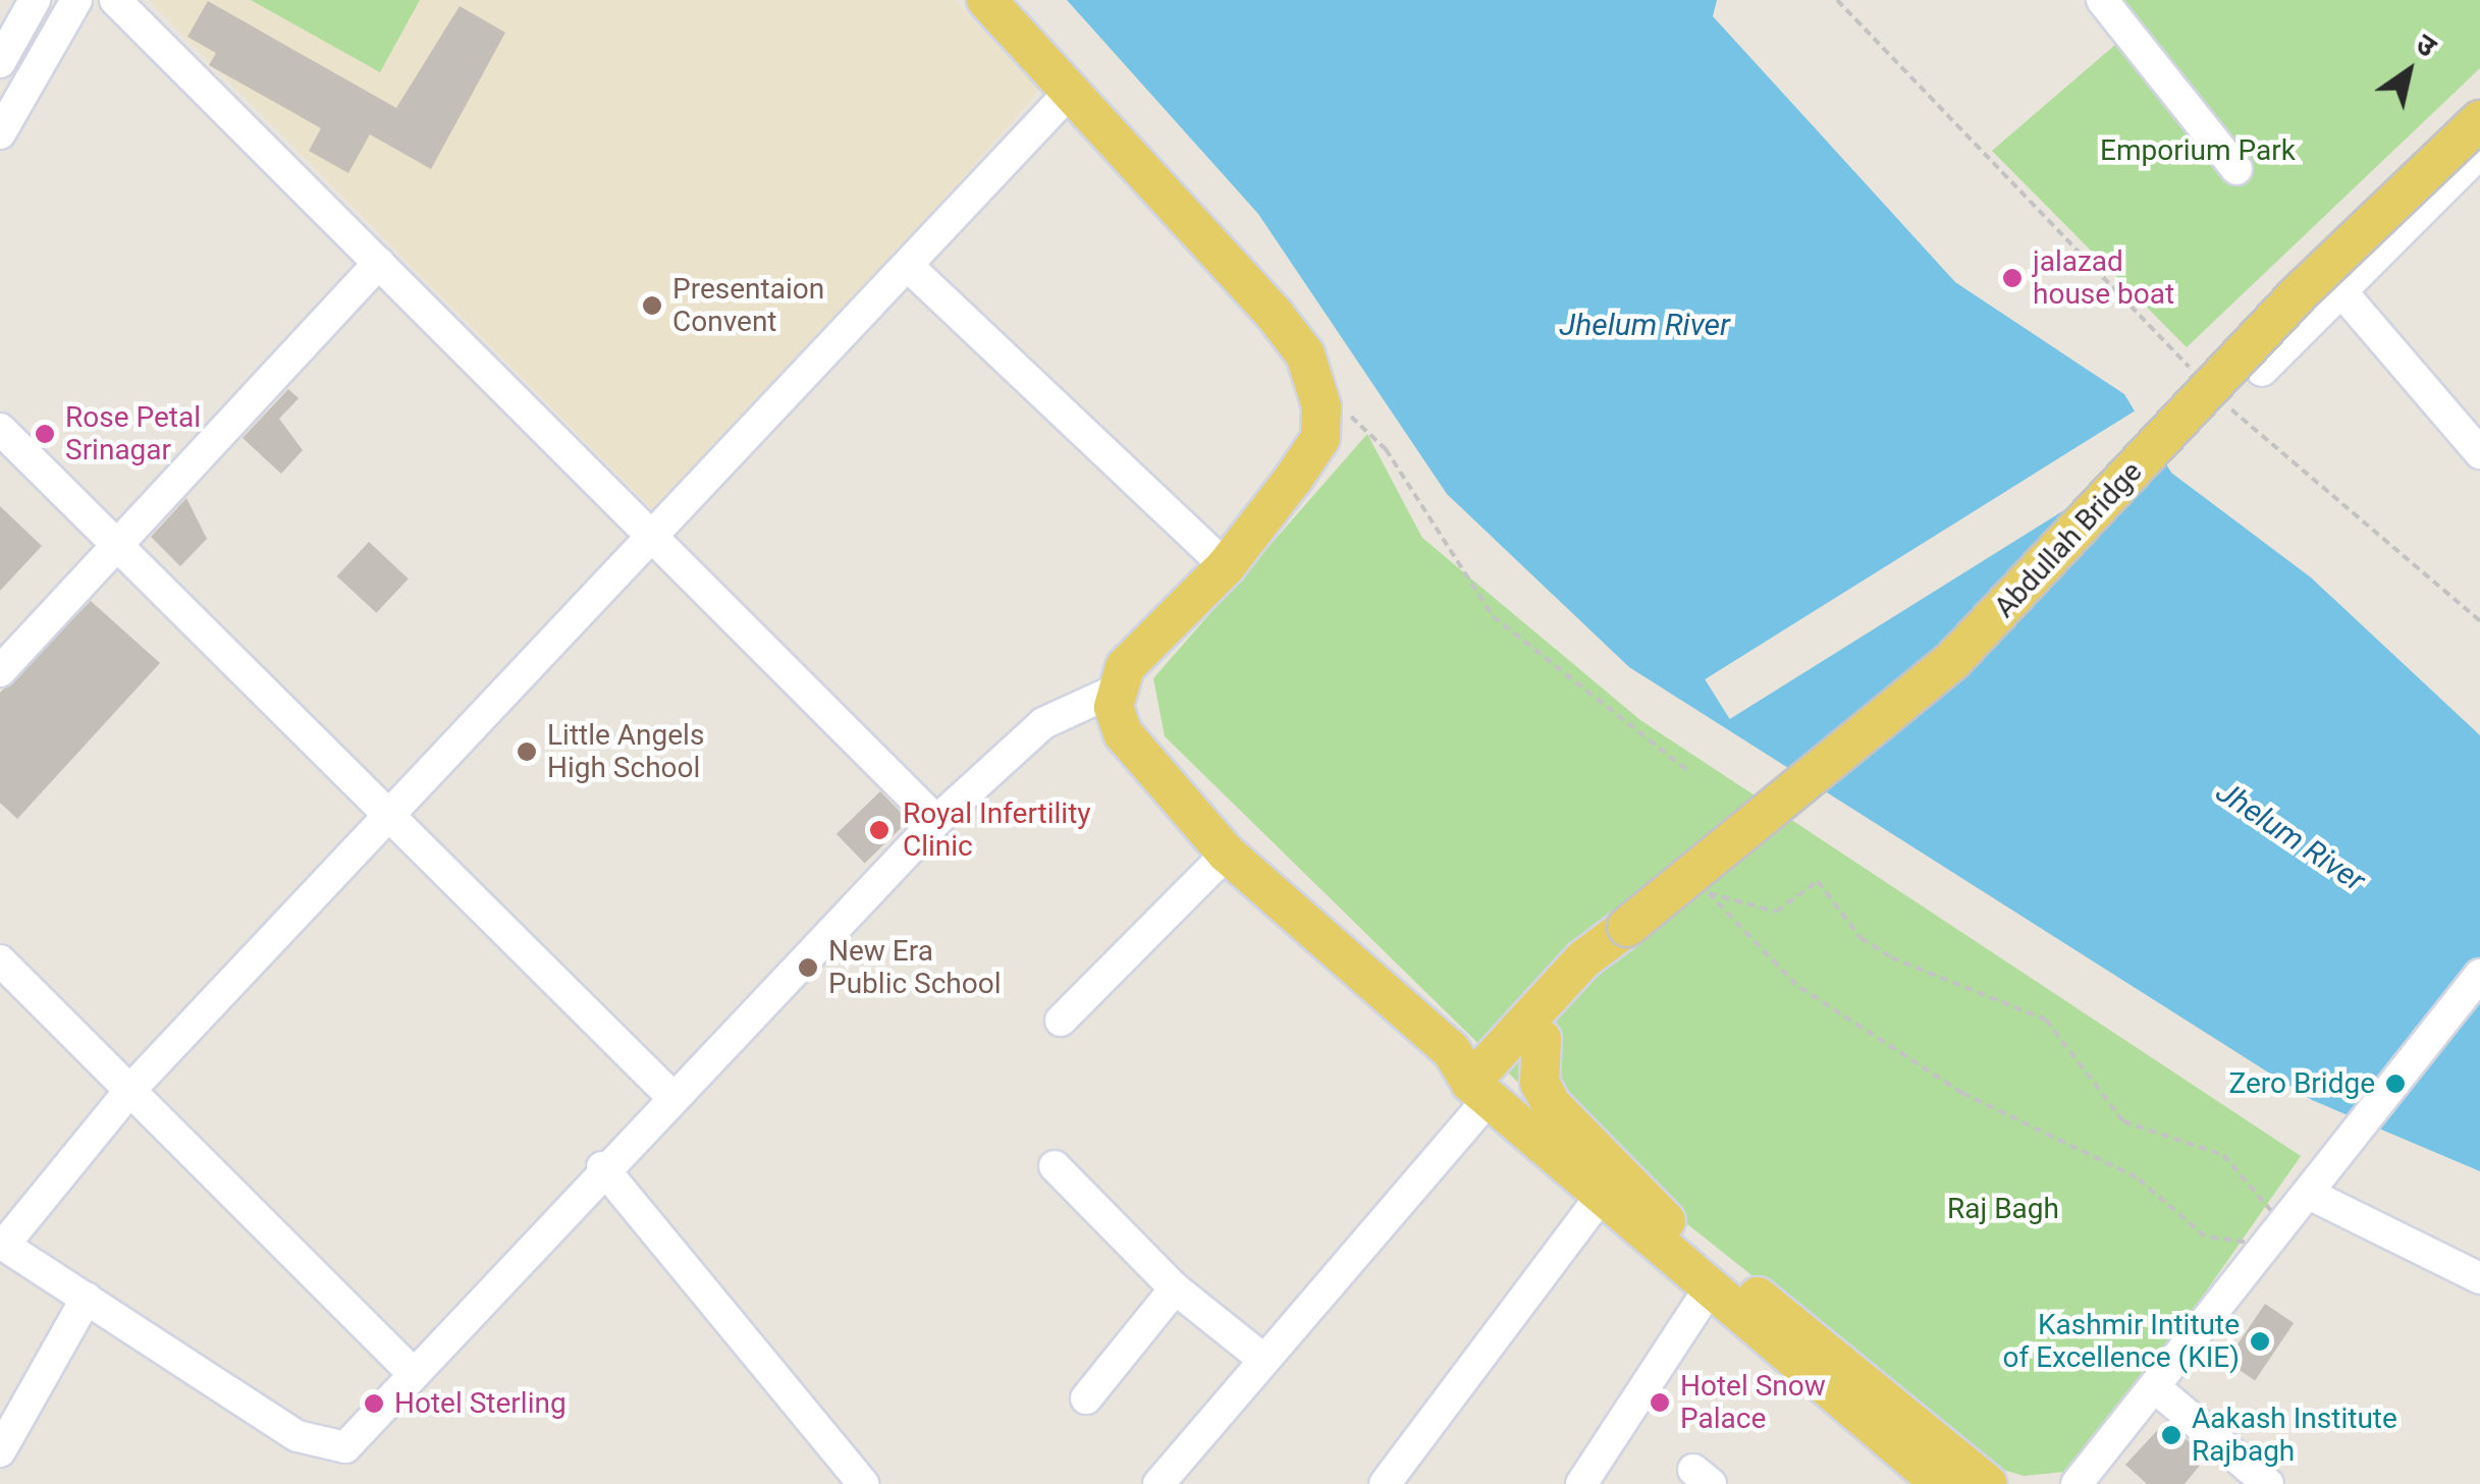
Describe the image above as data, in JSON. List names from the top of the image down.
{
  "streets": {
    "main road": ["Abdullah Bridge"]
  },
  "water": ["Jhelum River"],
  "parks": ["Emporium Park", "Raj Bagh"],
  "places": [
    "jalazad house boat",
    "Presentaion Convent",
    "Rose Petal Srinagar",
    "Little Angels High School",
    "Royal Infertility Clinic",
    "New Era Public School",
    "Zero Bridge",
    "Kashmir Intitute of Excellence (KIE)",
    "Hotel Snow Palace",
    "Hotel Sterling",
    "Aakash Institute Rajbagh"
  ],
  "north": "top right"
}
